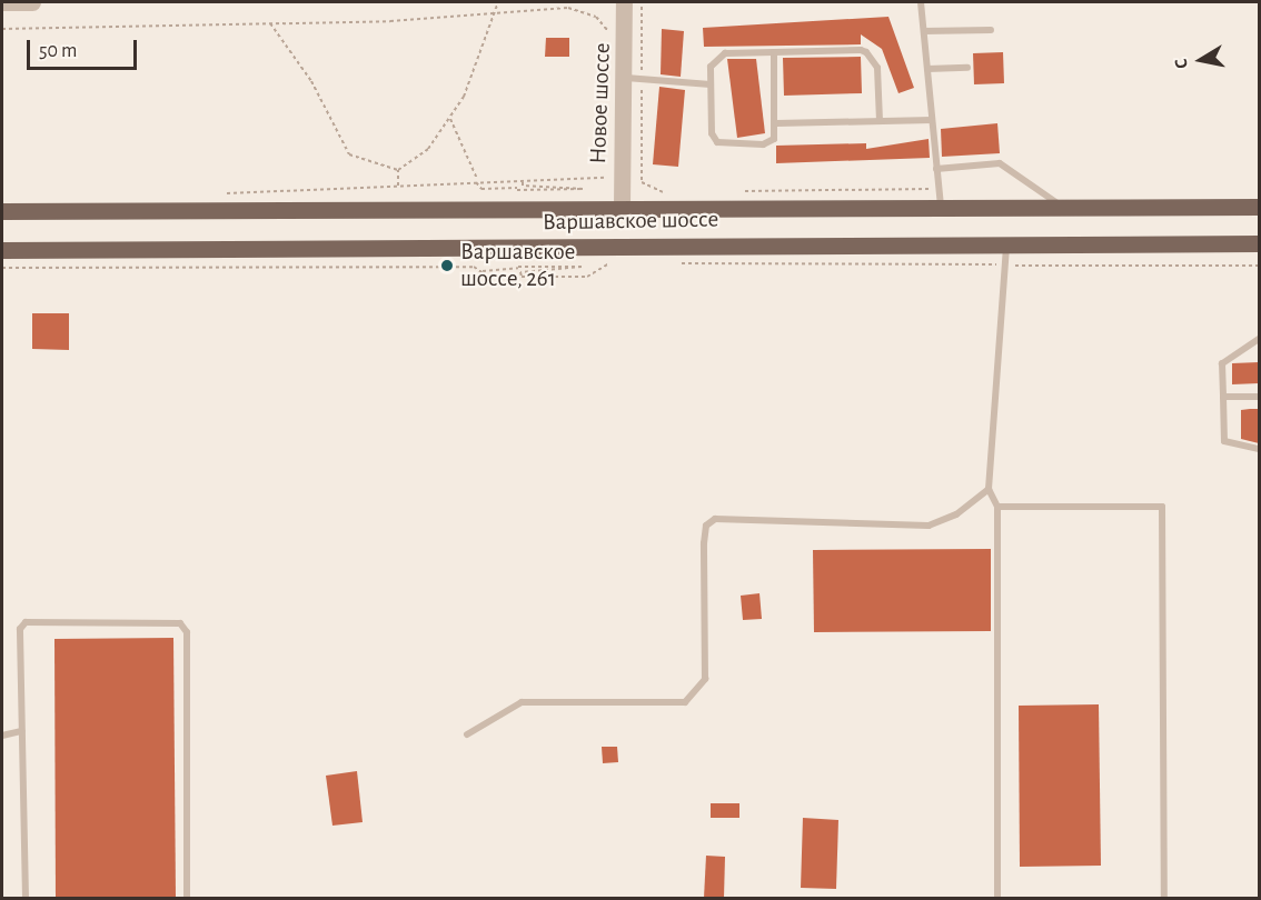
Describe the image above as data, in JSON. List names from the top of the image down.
{
  "streets": {
    "main road": ["Варшавское шоссе"],
    "street": ["Новое шоссе"]
  },
  "crossings": [
    ["Новое шоссе", "Варшавское шоссе"]
  ],
  "places": ["Варшавское шоссе, 261"],
  "scale_bar": "50 m",
  "north": "left"
}
